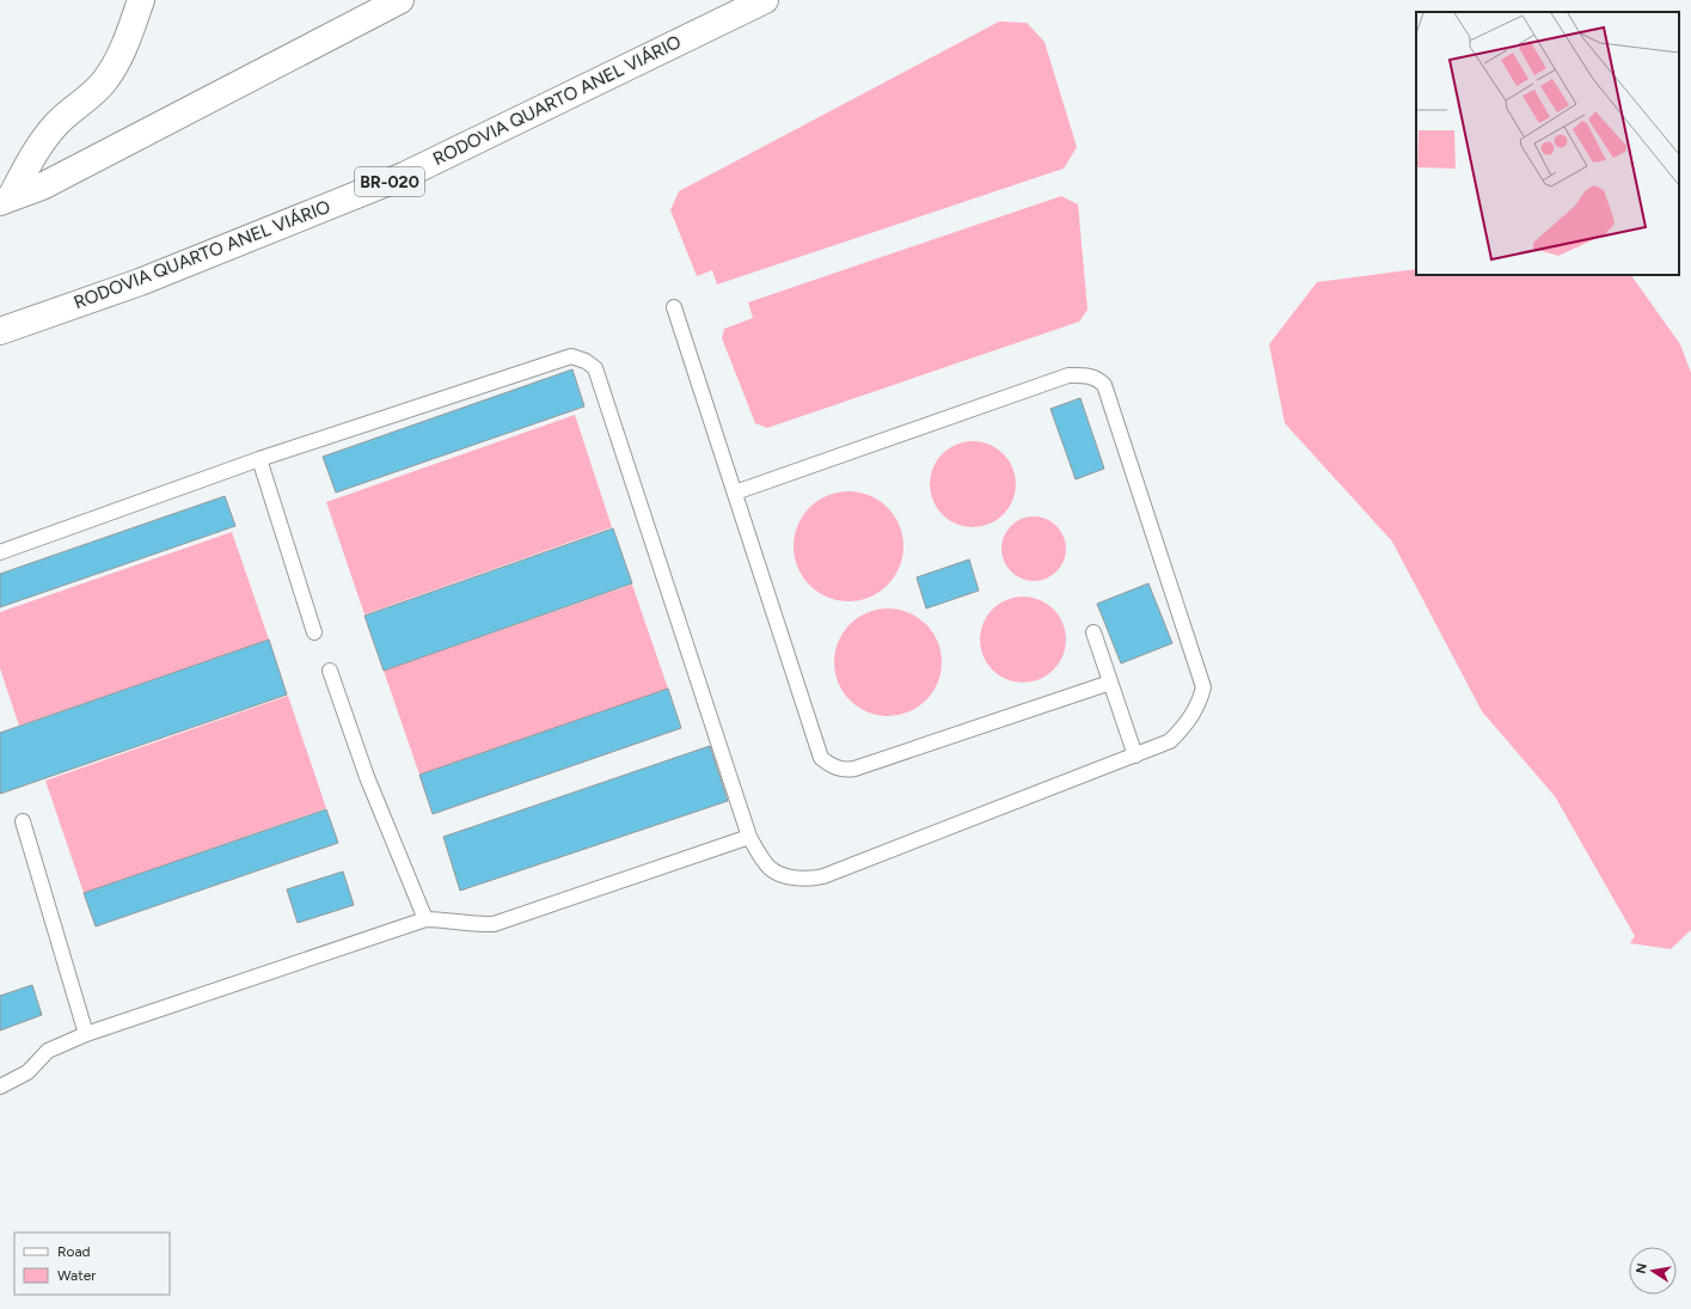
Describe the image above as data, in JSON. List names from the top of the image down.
{
  "streets": {
    "main road": ["RODOVIA QUARTO ANEL VIÁRIO", "BR-020"]
  },
  "legend": ["Road", "Water"],
  "north": "left"
}
